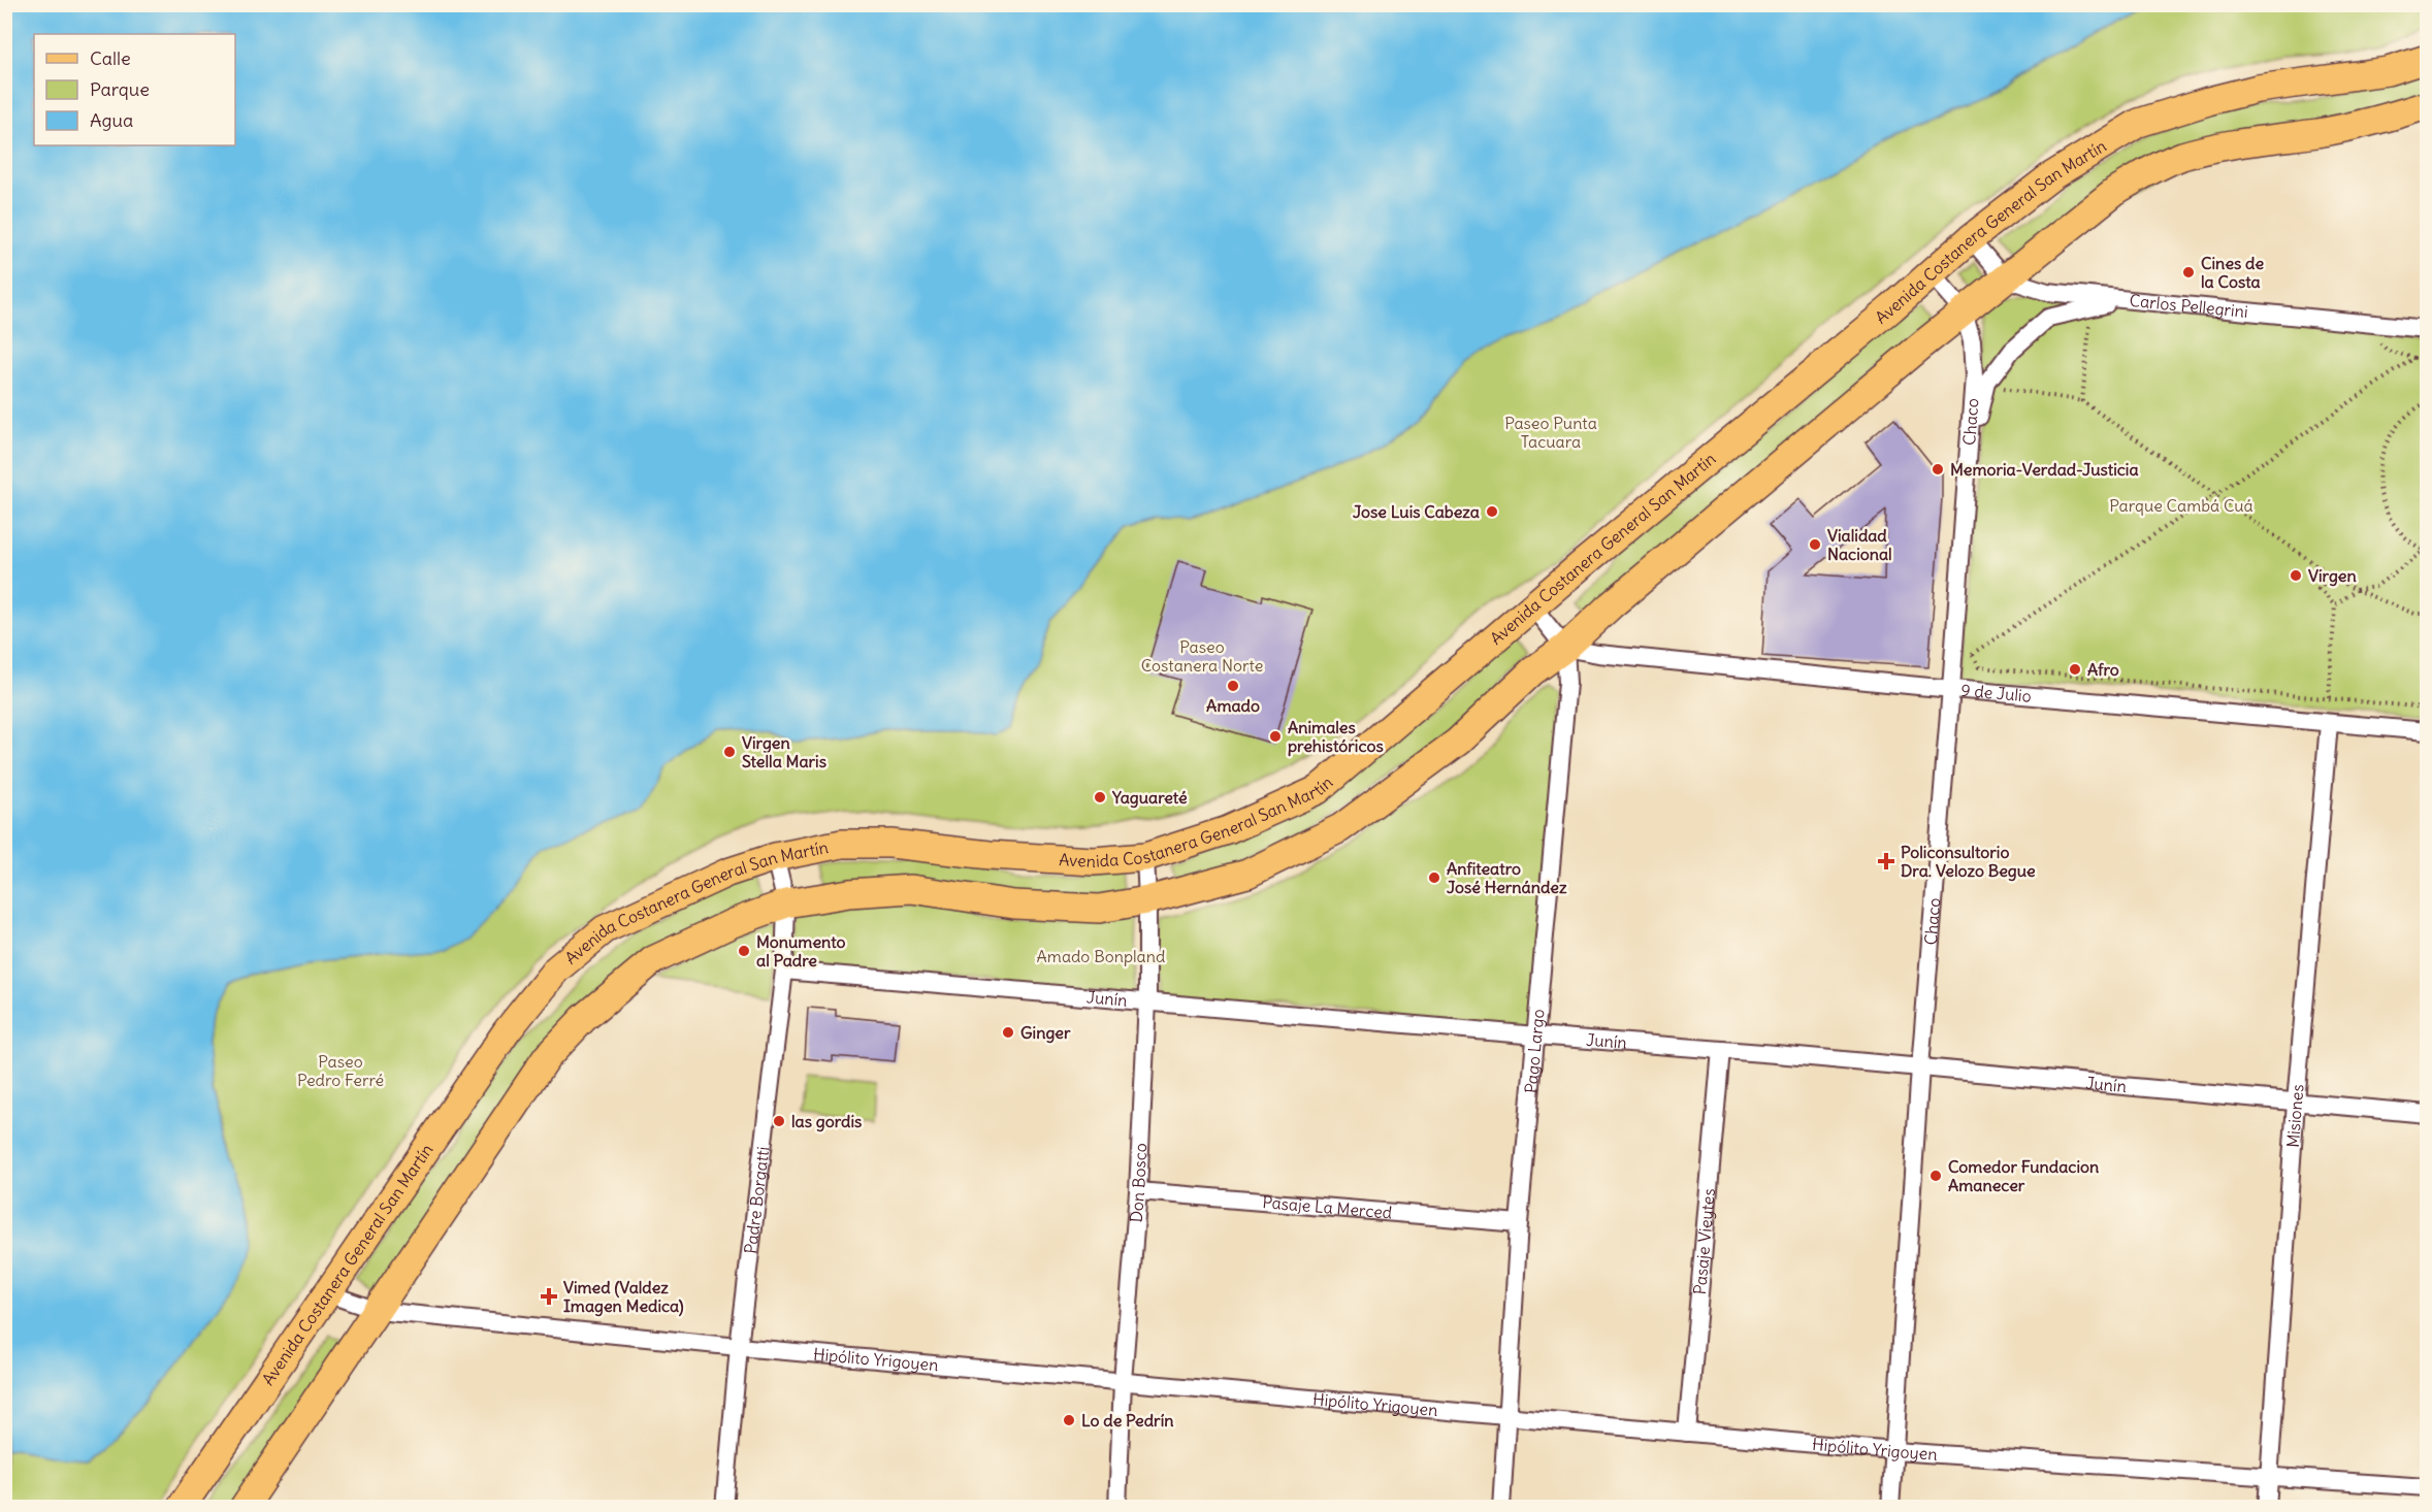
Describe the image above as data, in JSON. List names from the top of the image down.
{
  "streets": {
    "main road": ["Avenida Costanera General San Martín"],
    "street": [
      "Carlos Pellegrini",
      "Chaco",
      "9 de Julio",
      "Junín",
      "Pago Largo",
      "Misiones",
      "Don Bosco",
      "Padre Borgatti",
      "Pasaje La Merced",
      "Pasaje Vieytes",
      "Hipólito Yrigoyen"
    ]
  },
  "crossings": [
    ["Avenida Costanera General San Martín", "Carlos Pellegrini"],
    ["Avenida Costanera General San Martín", "Chaco"],
    ["Avenida Costanera General San Martín", "9 de Julio"],
    ["Avenida Costanera General San Martín", "Pago Largo"],
    ["Avenida Costanera General San Martín", "Don Bosco"],
    ["Avenida Costanera General San Martín", "Padre Borgatti"],
    ["Avenida Costanera General San Martín", "Hipólito Yrigoyen"],
    ["Chaco", "9 de Julio"],
    ["Chaco", "Junín"],
    ["Chaco", "Hipólito Yrigoyen"],
    ["9 de Julio", "Pago Largo"],
    ["9 de Julio", "Misiones"],
    ["Junín", "Pago Largo"],
    ["Junín", "Misiones"],
    ["Junín", "Don Bosco"],
    ["Junín", "Padre Borgatti"],
    ["Junín", "Pasaje Vieytes"],
    ["Pago Largo", "Pasaje La Merced"],
    ["Pago Largo", "Hipólito Yrigoyen"],
    ["Misiones", "Hipólito Yrigoyen"],
    ["Don Bosco", "Pasaje La Merced"],
    ["Don Bosco", "Hipólito Yrigoyen"],
    ["Padre Borgatti", "Hipólito Yrigoyen"],
    ["Pasaje Vieytes", "Hipólito Yrigoyen"]
  ],
  "parks": [
    "Paseo Punta Tacuara",
    "Parque Cambá Cuá",
    "Paseo Costanera Norte",
    "Amado Bonpland",
    "Paseo Pedro Ferré"
  ],
  "places": {
    "other": [
      "Cines de la Costa",
      "Memoria-Verdad-Justicia",
      "Jose Luis Cabeza",
      "Vialidad Nacional",
      "Virgen",
      "Afro",
      "Amado",
      "Animales prehistóricos",
      "Virgen Stella Maris",
      "Yaguareté",
      "Anfiteatro José Hernández",
      "Monumento al Padre",
      "Ginger",
      "las gordis",
      "Comedor Fundacion Amanecer",
      "Lo de Pedrín"
    ],
    "health": ["Policonsultorio Dra. Velozo Begue", "Vimed (Valdez Imagen Medica)"]
  },
  "legend": ["Calle", "Parque", "Agua"]
}
